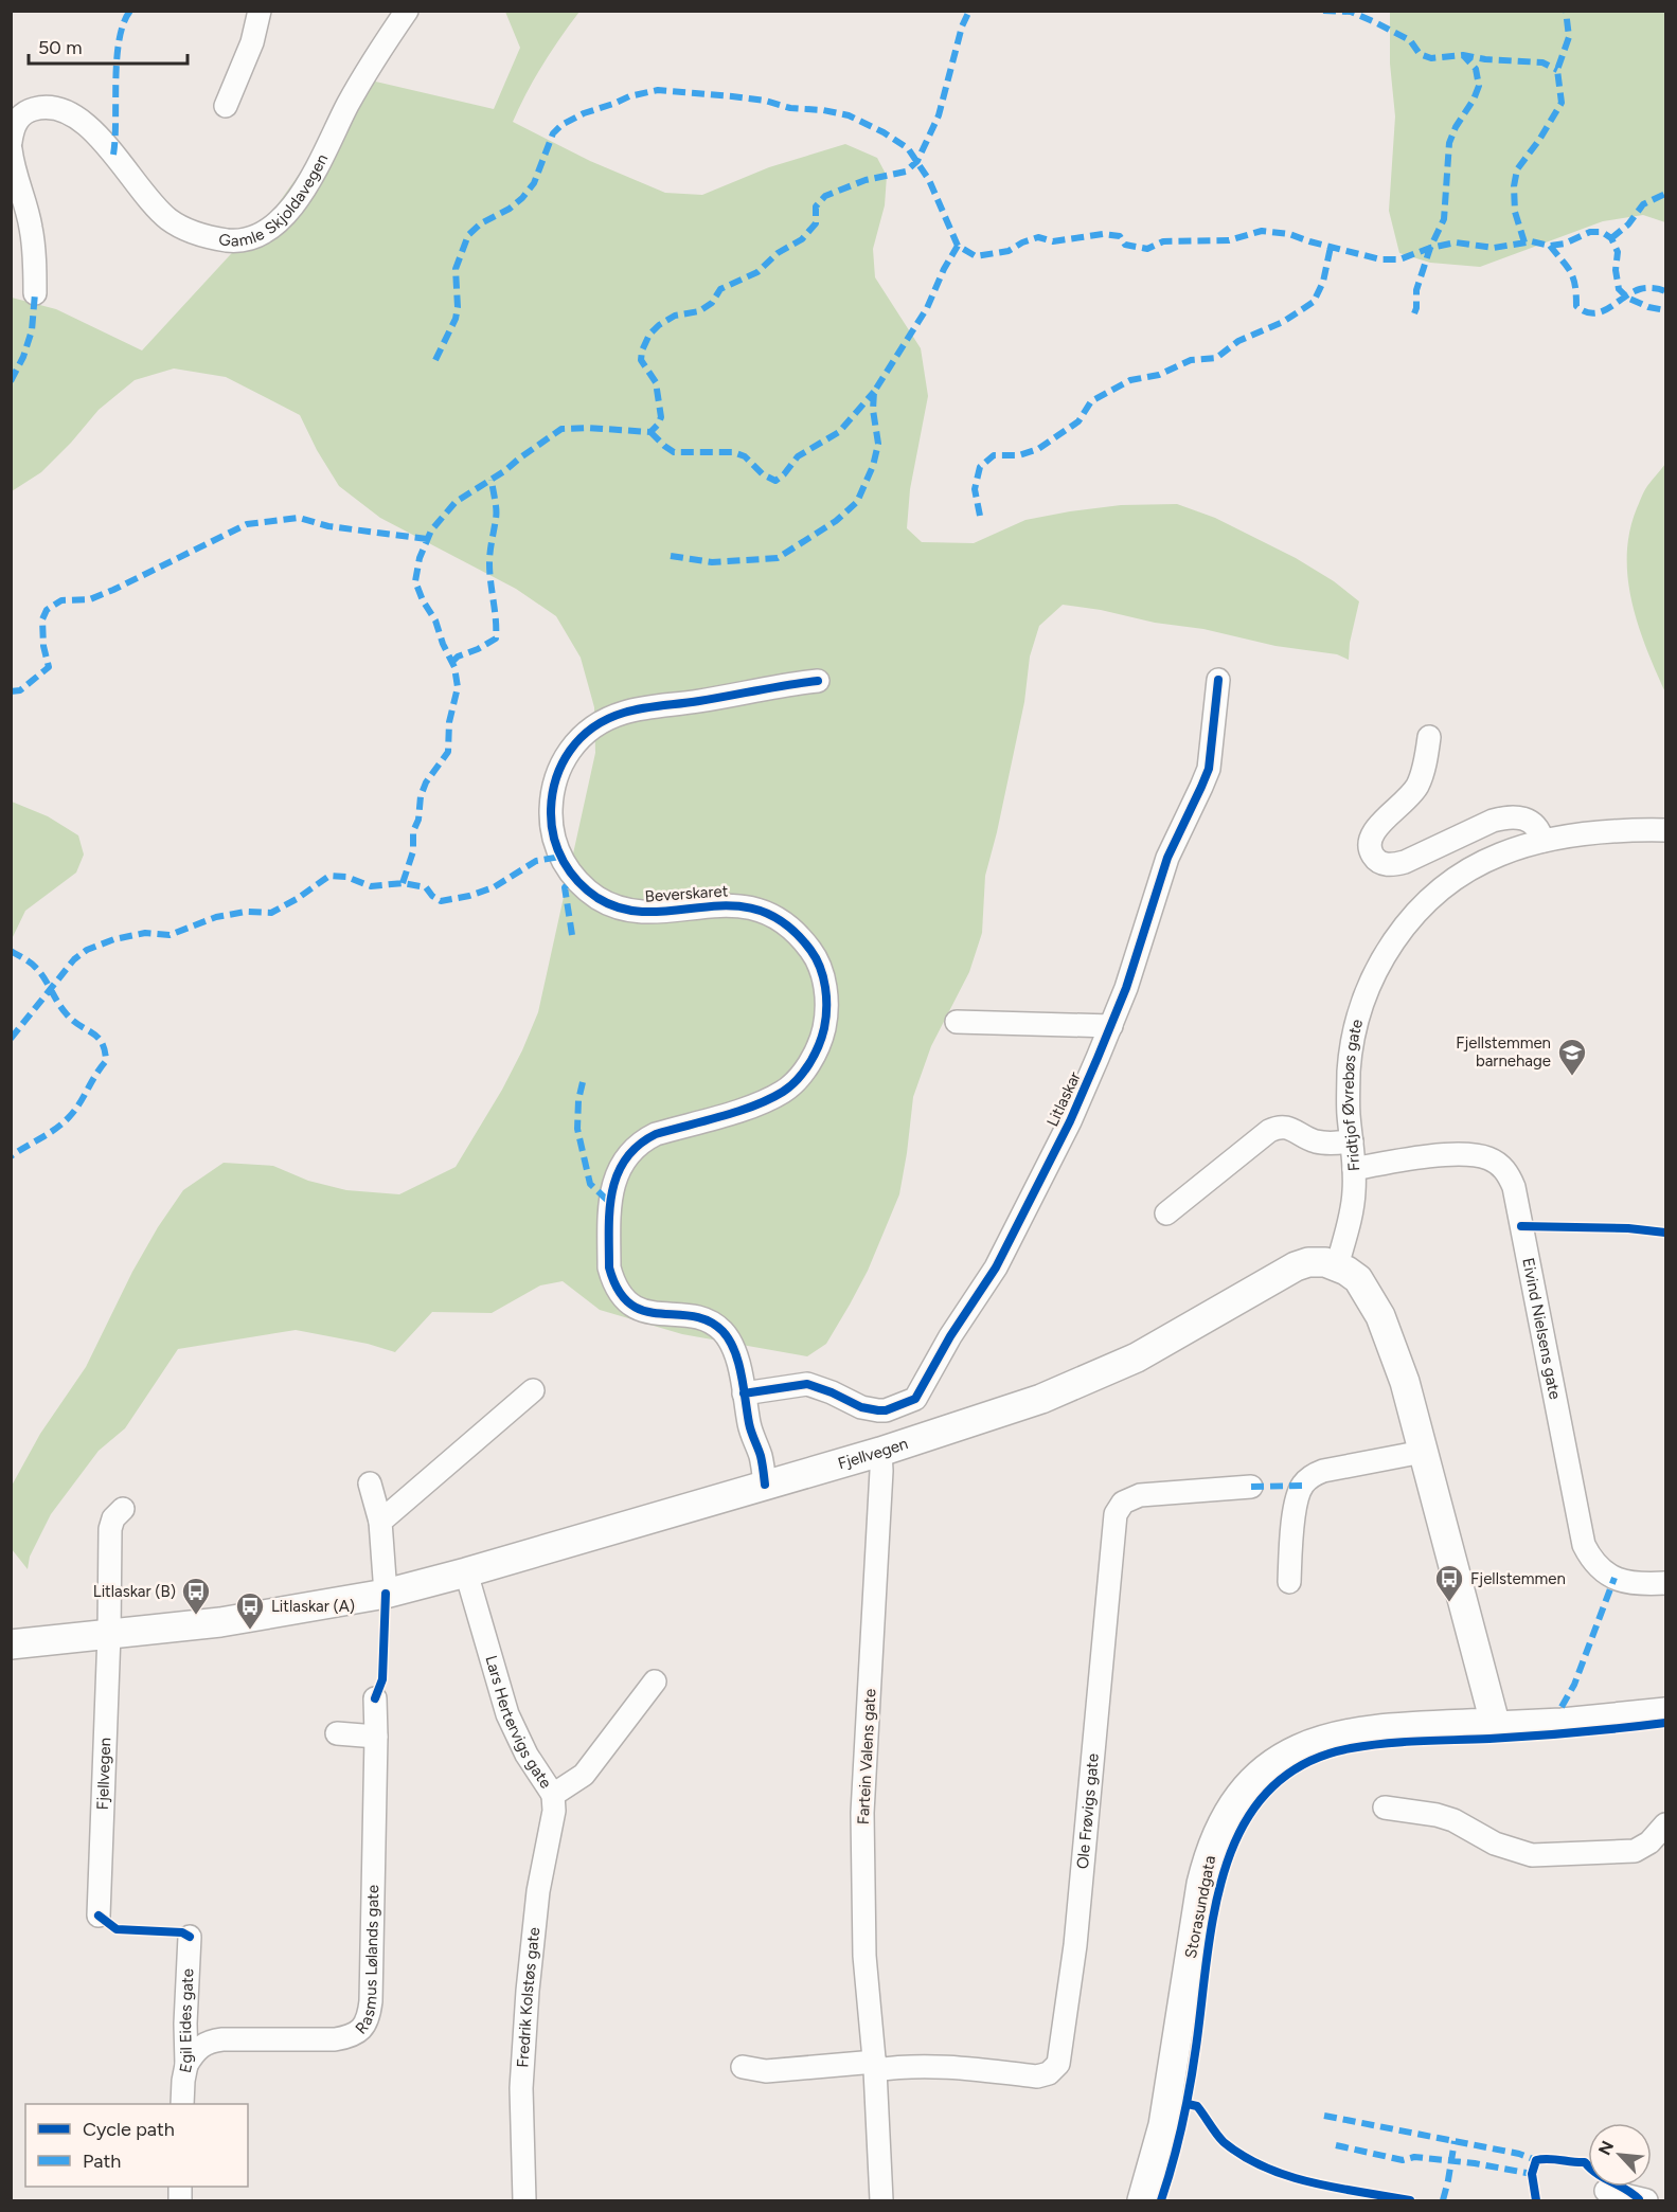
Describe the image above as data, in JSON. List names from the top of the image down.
{
  "streets": {
    "main road": ["Fjellvegen", "Storasundgata"],
    "street": [
      "Gamle Skjoldavegen",
      "Beverskaret",
      "Fridtjof Øvrebøs gate",
      "Litlaskar",
      "Eivind Nielsens gate",
      "Lars Hertervigs gate",
      "Fartein Valens gate",
      "Ole Frøvigs gate",
      "Rasmus Lølands gate",
      "Fredrik Kolstøs gate",
      "Egil Eides gate"
    ]
  },
  "crossings": [
    ["Beverskaret", "Litlaskar"],
    ["Beverskaret", "Fjellvegen"],
    ["Fridtjof Øvrebøs gate", "Eivind Nielsens gate"],
    ["Fridtjof Øvrebøs gate", "Fjellvegen"],
    ["Fjellvegen", "Lars Hertervigs gate"],
    ["Fjellvegen", "Fartein Valens gate"],
    ["Lars Hertervigs gate", "Fredrik Kolstøs gate"],
    ["Fartein Valens gate", "Ole Frøvigs gate"],
    ["Rasmus Lølands gate", "Egil Eides gate"]
  ],
  "places": {
    "school or university": ["Fjellstemmen barnehage"],
    "bus stop": ["Fjellstemmen", "Litlaskar (B)", "Litlaskar (A)"]
  },
  "legend": ["Cycle path", "Path"],
  "scale_bar": "50 m",
  "north": "top left"
}
